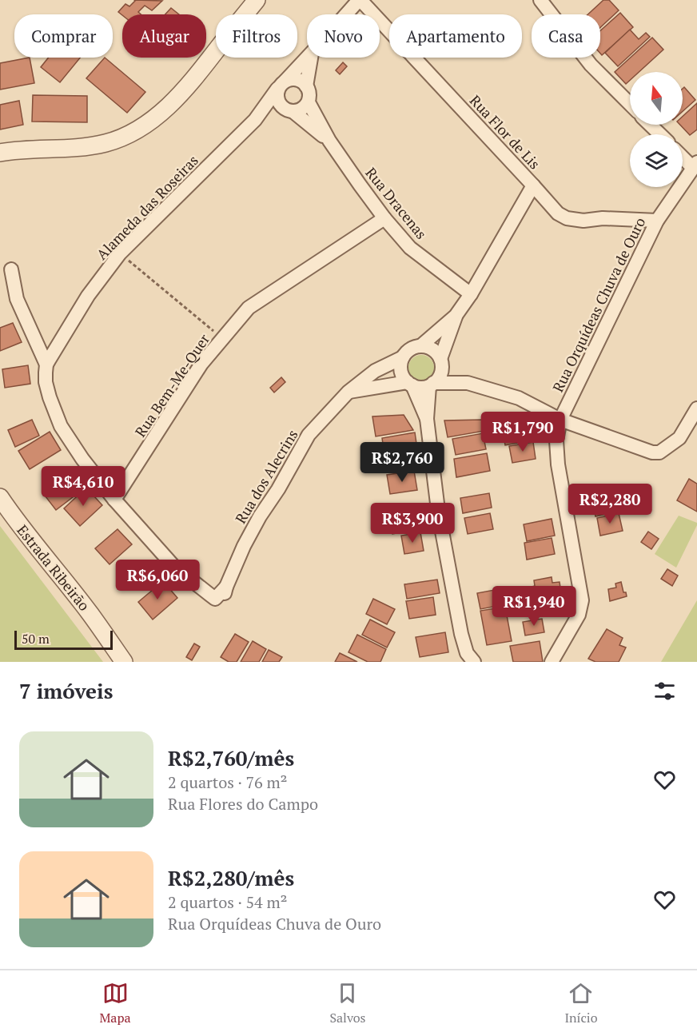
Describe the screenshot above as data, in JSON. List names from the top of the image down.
{
  "streets": {
    "street": [
      "Rua Flor de Lis",
      "Rua Dracenas",
      "Alameda das Roseiras",
      "Rua Orquídeas Chuva de Ouro",
      "Rua Bem-Me-Quer",
      "Rua dos Alecrins",
      "Estrada Ribeirão"
    ]
  },
  "crossings": [
    ["Rua Flor de Lis", "Alameda das Roseiras"],
    ["Rua Flor de Lis", "Rua Orquídeas Chuva de Ouro"],
    ["Rua Dracenas", "Alameda das Roseiras"],
    ["Rua Dracenas", "Rua Bem-Me-Quer"],
    ["Rua Bem-Me-Quer", "Rua dos Alecrins"]
  ],
  "scale_bar": "50 m",
  "north": "top",
  "page": {
    "chip": [
      "Comprar",
      "Alugar",
      "Filtros",
      "Novo",
      "Apartamento",
      "Casa"
    ],
    "price": [
      "R$1,790",
      "R$2,760",
      "R$4,610",
      "R$2,280",
      "R$3,900",
      "R$6,060",
      "R$1,940"
    ],
    "scale": "50 m",
    "heading": "7 imóveis",
    "list": [
      {
        "name": "R$2,760/mês",
        "note": "2 quartos · 76 m² · Rua Flores do Campo"
      },
      {
        "name": "R$2,280/mês",
        "note": "2 quartos · 54 m² · Rua Orquídeas Chuva de Ouro"
      }
    ],
    "tabs": ["Mapa", "Salvos", "Início"]
  }
}
